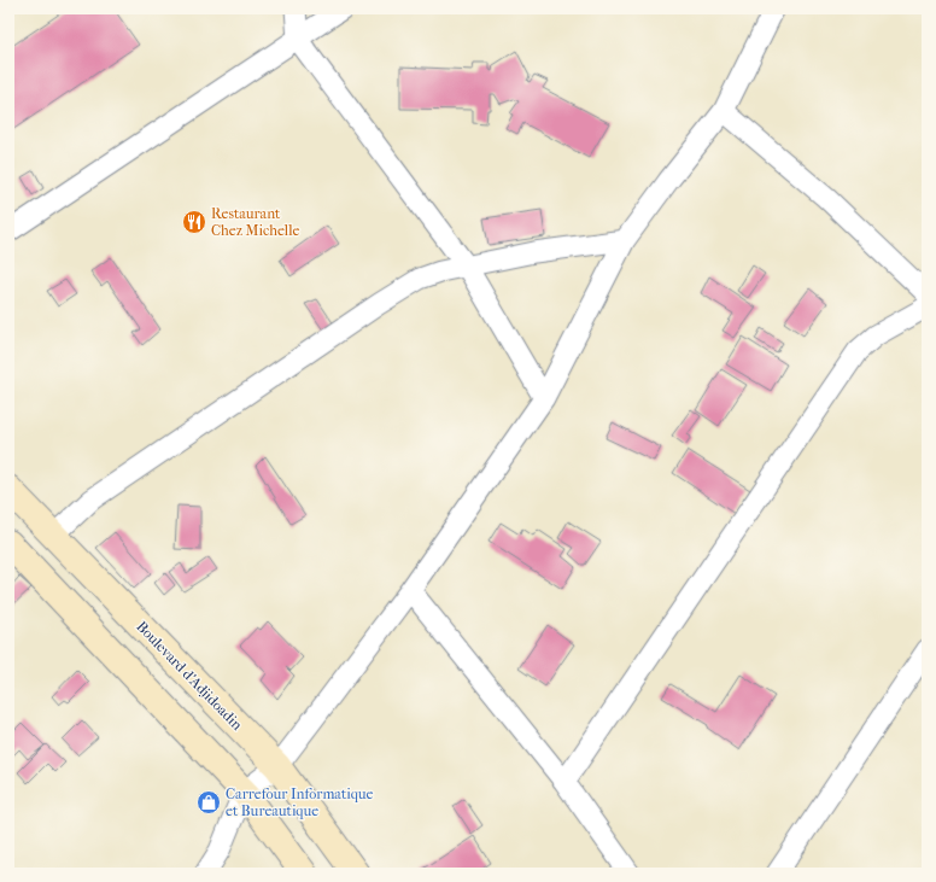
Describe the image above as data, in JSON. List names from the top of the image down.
{
  "streets": {
    "main road": ["Boulevard d'Adjidoadin"]
  },
  "places": {
    "restaurant": ["Restaurant Chez Michelle"],
    "shop": ["Carrefour Informatique et Bureautique"]
  }
}
